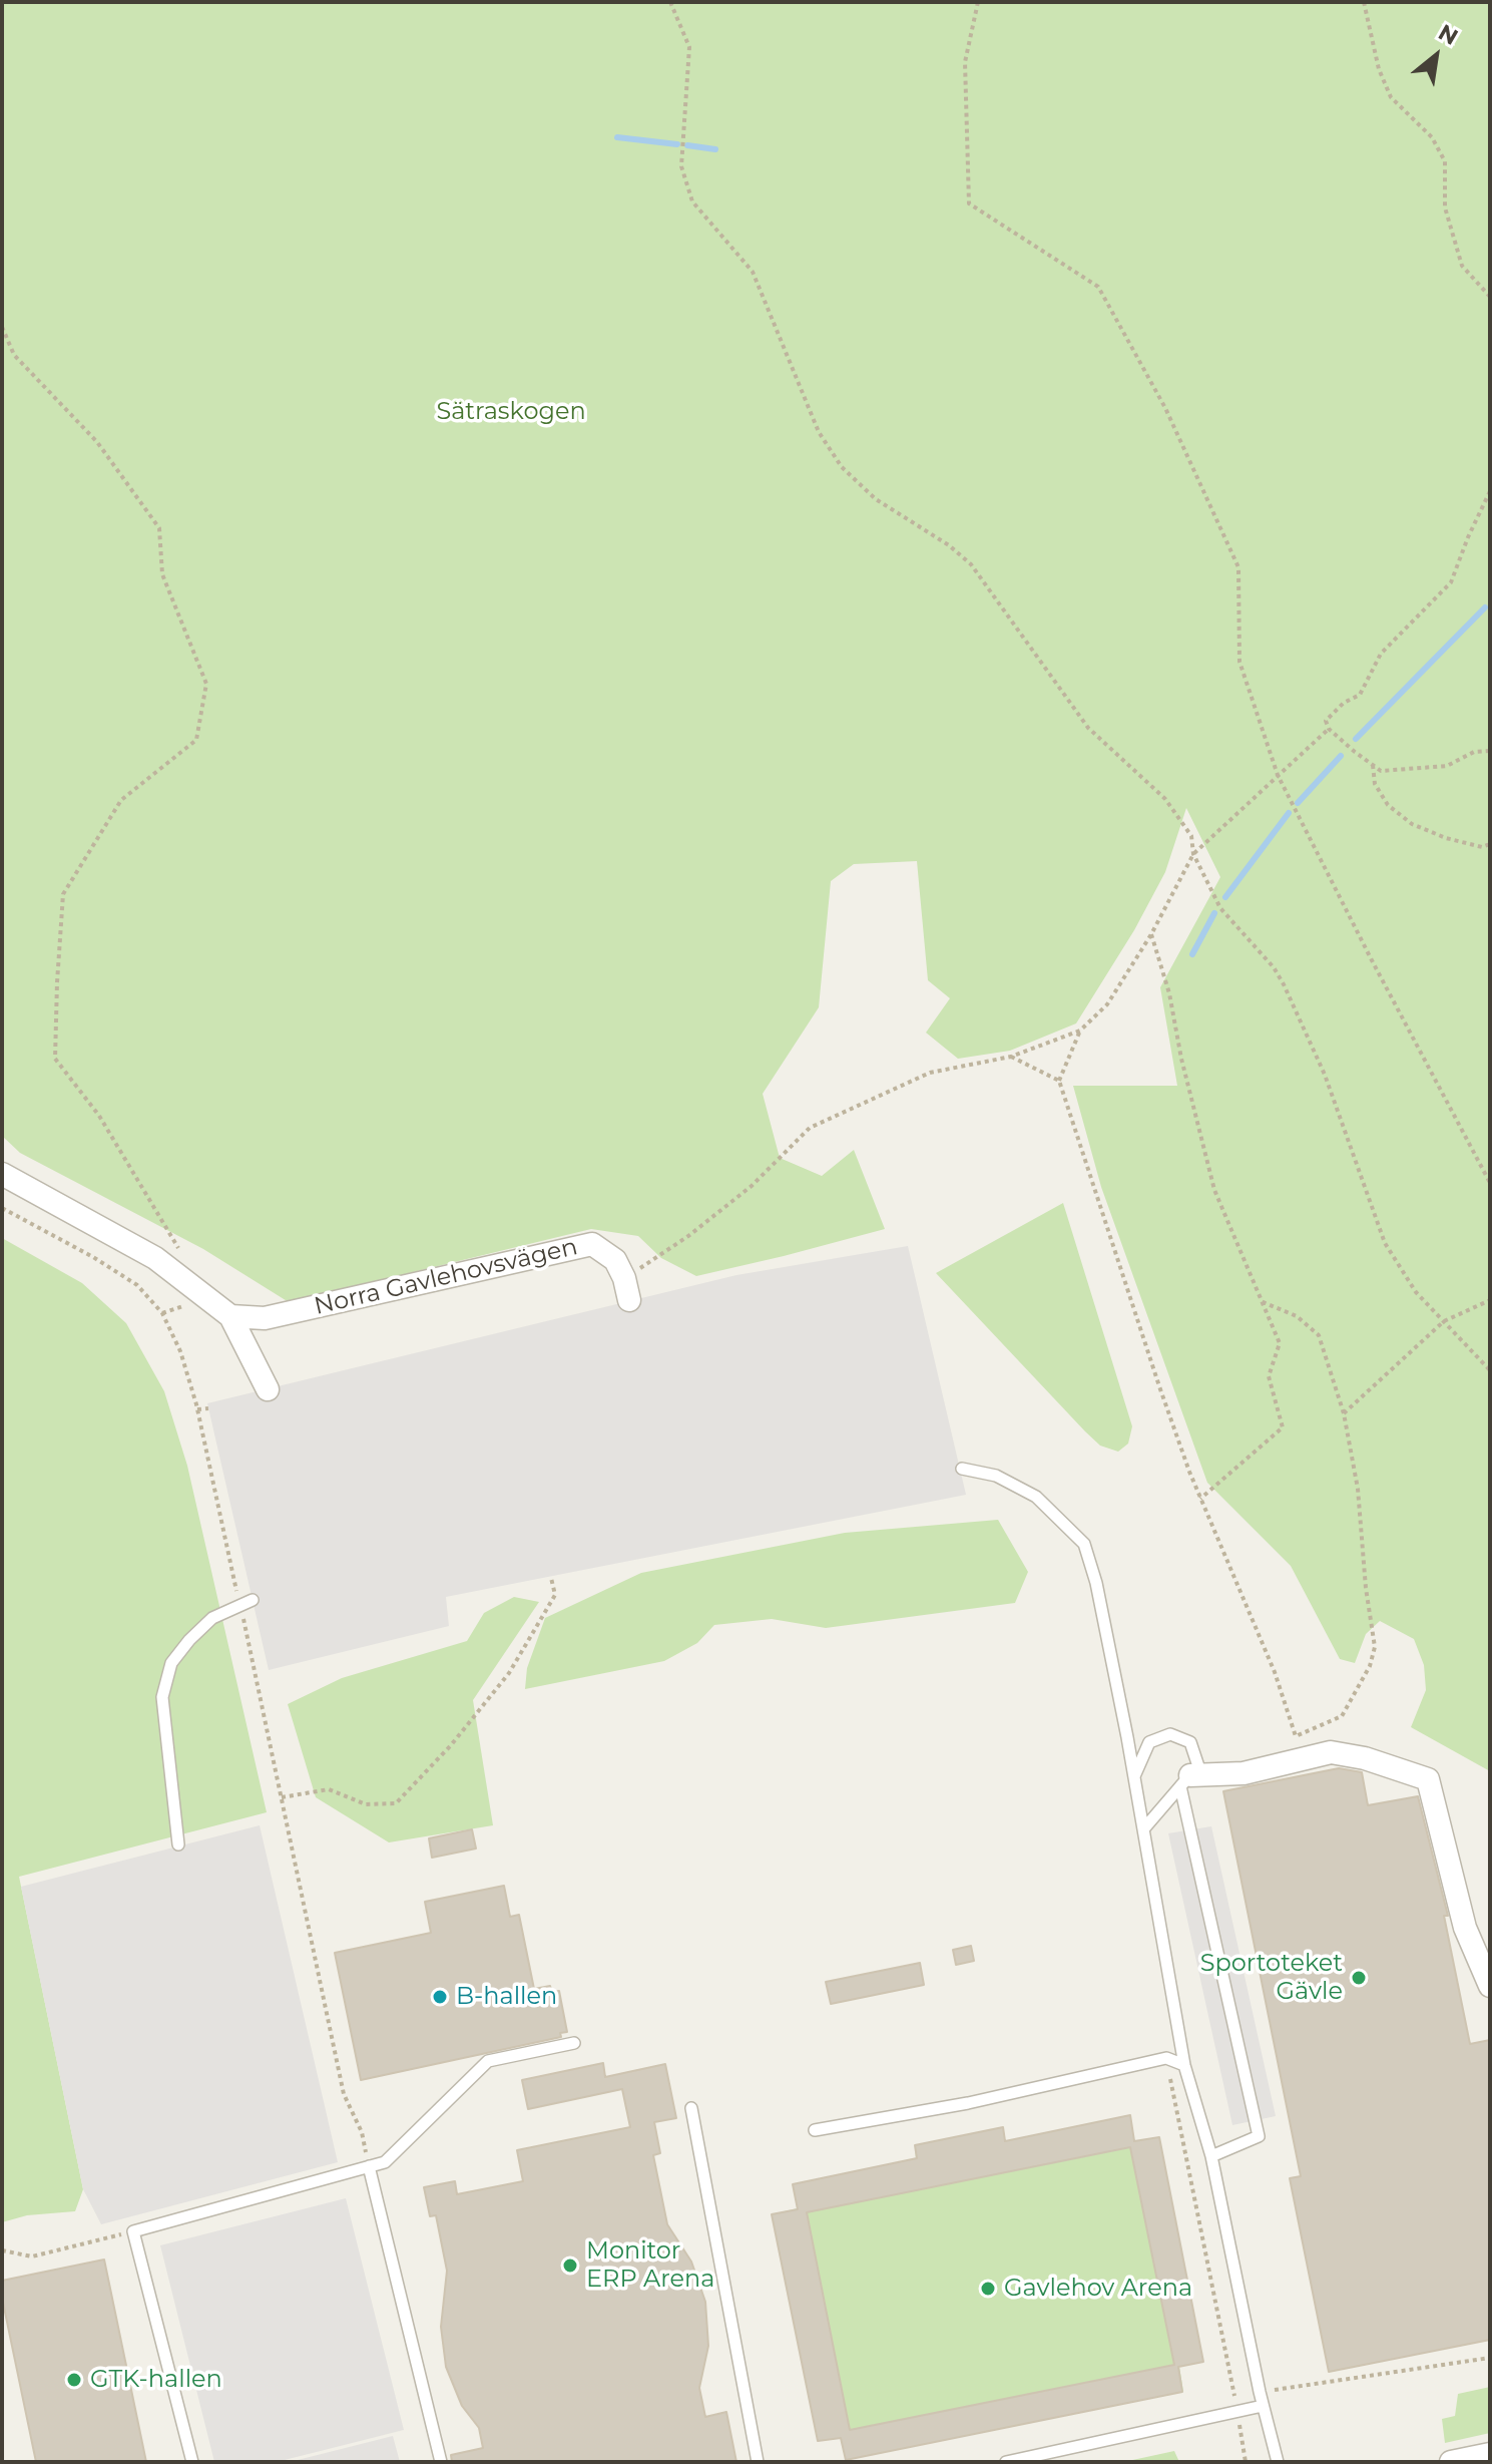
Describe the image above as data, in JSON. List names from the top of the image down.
{
  "streets": {
    "street": ["Norra Gavlehovsvägen"]
  },
  "parks": ["Sätraskogen"],
  "places": [
    "Sportoteket Gävle",
    "B-hallen",
    "Monitor ERP Arena",
    "Gavlehov Arena",
    "GTK-hallen"
  ],
  "north": "top right"
}
